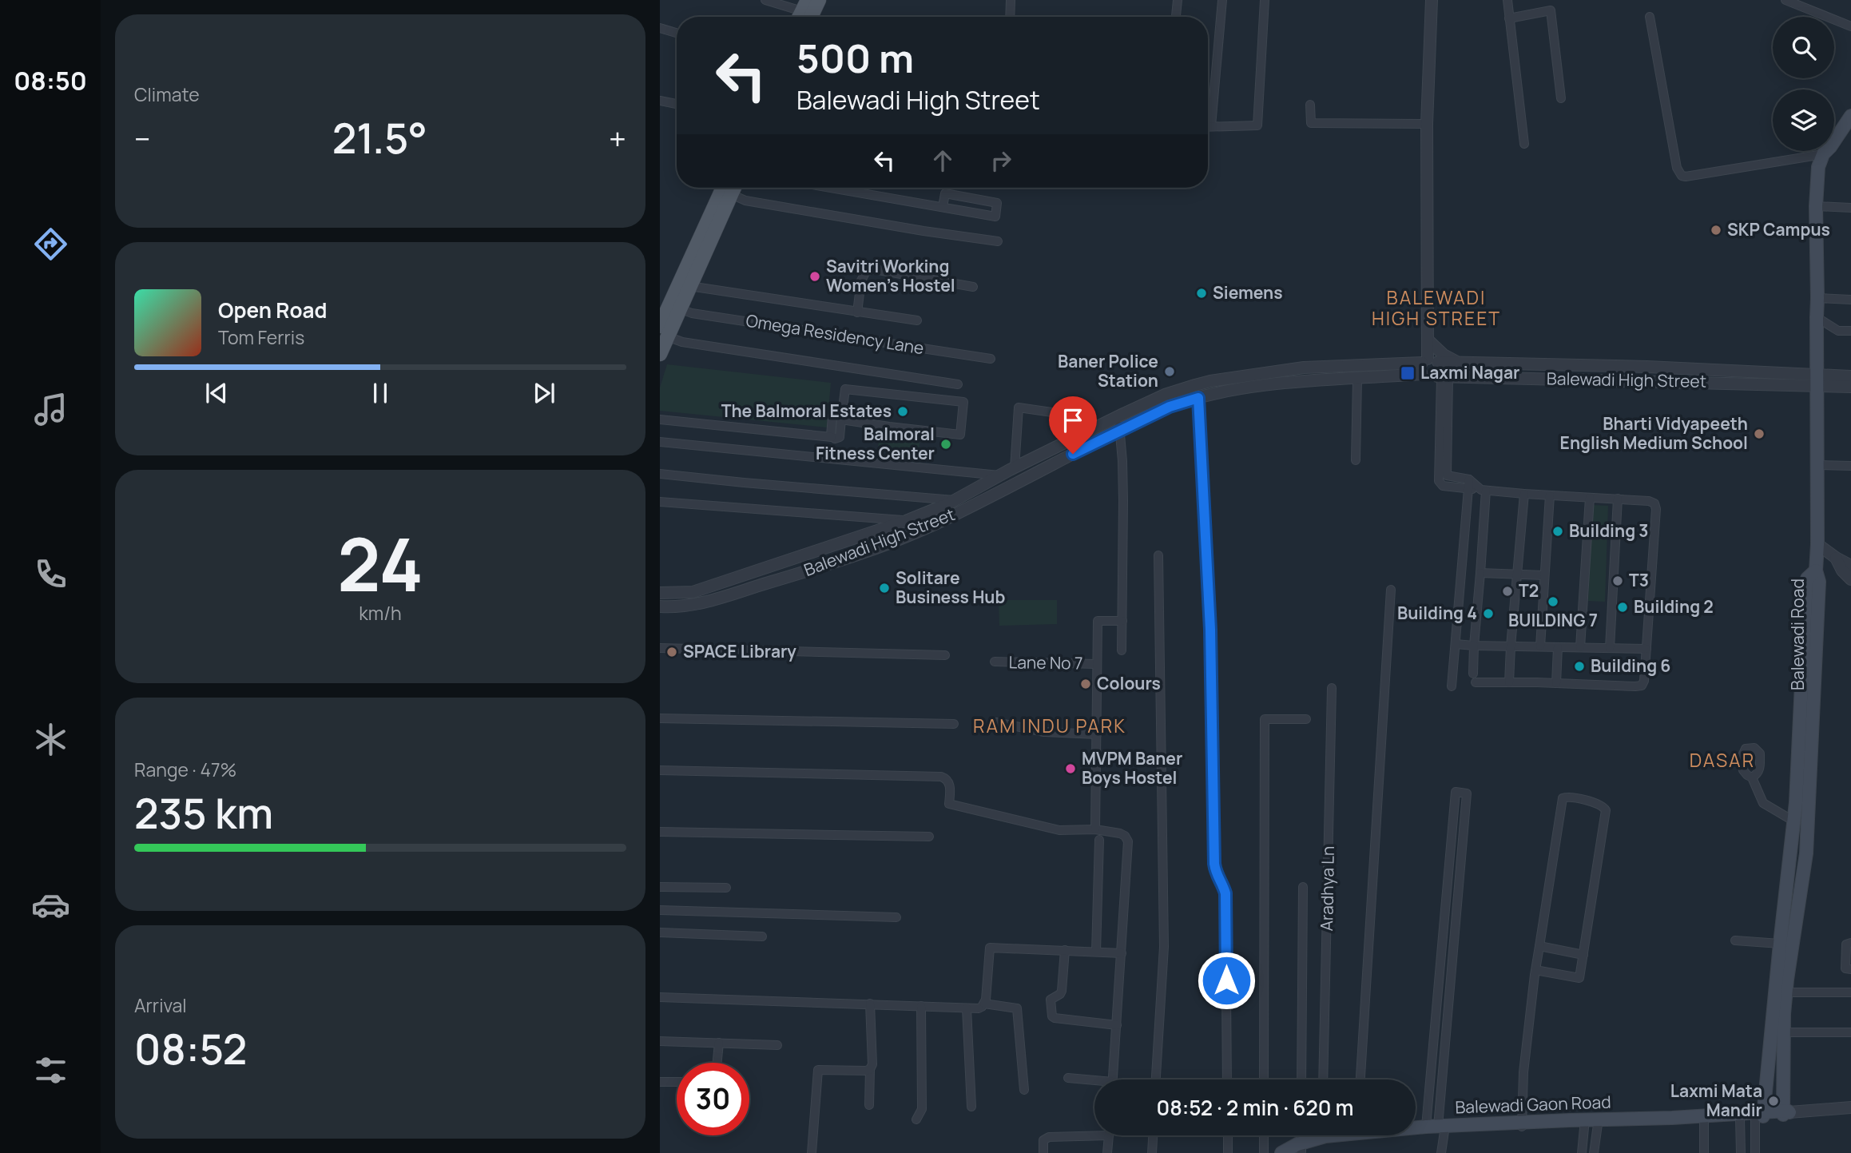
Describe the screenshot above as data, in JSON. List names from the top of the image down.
{
  "streets": {
    "main road": ["Balewadi Road", "Balewadi Gaon Road"],
    "street": [
      "Omega Residency Lane",
      "Balewadi High Street",
      "Lane No 7",
      "Aradhya Ln"
    ]
  },
  "crossings": [
    ["Balewadi Road", "Balewadi Gaon Road"]
  ],
  "districts": ["BALEWADI HIGH STREET", "RAM INDU PARK", "DASAR"],
  "places": {
    "other": [
      "SKP Campus",
      "Savitri Working Women's Hostel",
      "Siemens",
      "Baner Police Station",
      "The Balmoral Estates",
      "Bharti Vidyapeeth English Medium School",
      "Balmoral Fitness Center",
      "Building 3",
      "T3",
      "Solitare Business Hub",
      "T2",
      "BUILDING 7",
      "Building 2",
      "Building 4",
      "SPACE Library",
      "Building 6",
      "Colours",
      "MVPM Baner Boys Hostel",
      "Laxmi Mata Mandir"
    ],
    "transit": ["Laxmi Nagar"]
  },
  "page": {
    "tabs": "08:50",
    "tile": [
      "Climate",
      ["24", "km/h"],
      ["Range · 47%", "235 km"],
      ["Arrival", "08:52"]
    ],
    "turn": ["500 m", "Balewadi High Street"],
    "heat": ["−", "21.5°", "+"],
    "song": ["Open Road", "Tom Ferris"],
    "limit": "30",
    "trip": "08:52 · 2 min · 620 m"
  }
}
